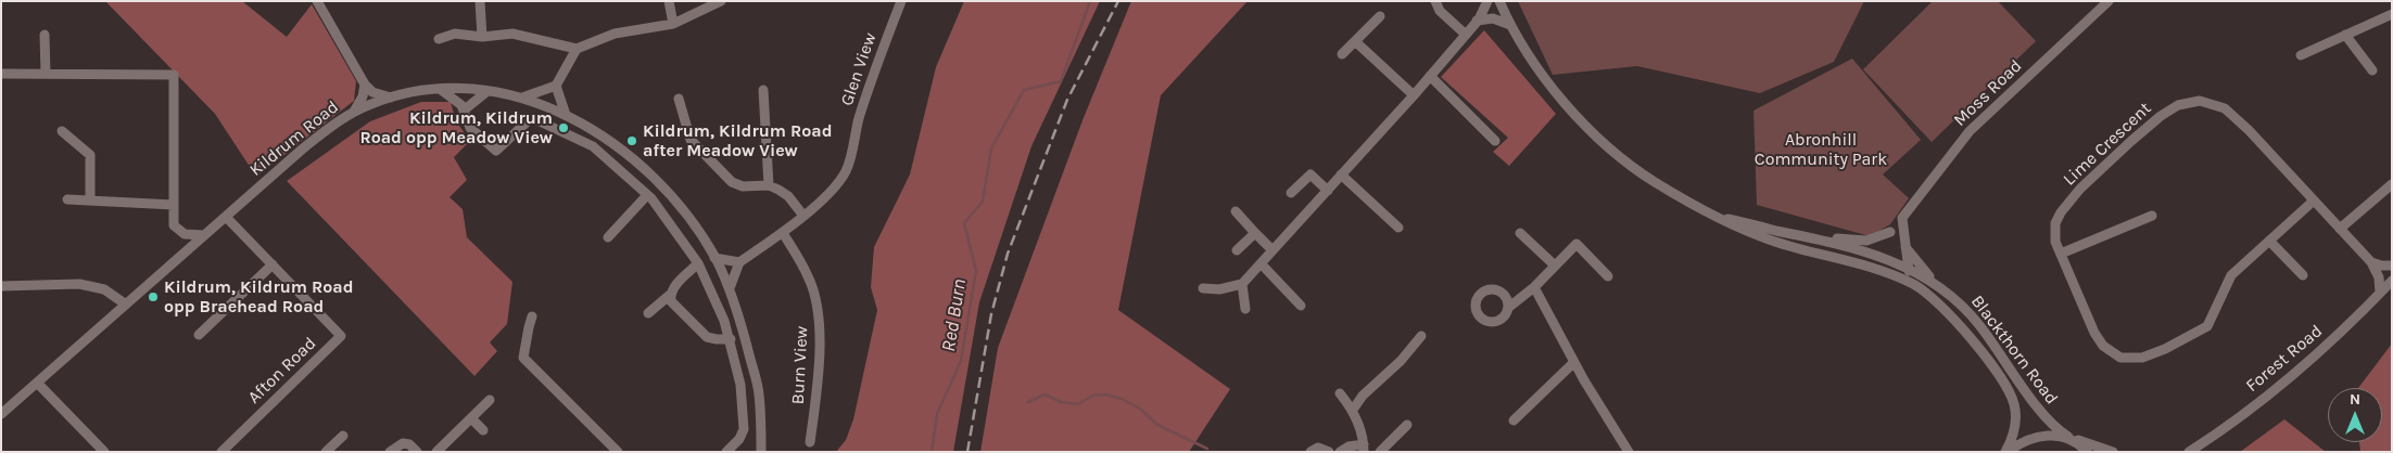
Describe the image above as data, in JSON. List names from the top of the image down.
{
  "streets": {
    "street": [
      "Glen View",
      "Moss Road",
      "Kildrum Road",
      "Lime Crescent",
      "Blackthorn Road",
      "Forest Road",
      "Burn View",
      "Afton Road"
    ]
  },
  "crossings": [
    ["Glen View", "Burn View"],
    ["Moss Road", "Blackthorn Road"],
    ["Kildrum Road", "Afton Road"],
    ["Lime Crescent", "Forest Road"]
  ],
  "water": ["Red Burn"],
  "parks": ["Abronhill Community Park"],
  "places": ["Kildrum, Kildrum Road opp Meadow View", "Kildrum, Kildrum Road after Meadow View", "Kildrum, Kildrum Road opp Braehead Road"],
  "north": "top"
}
